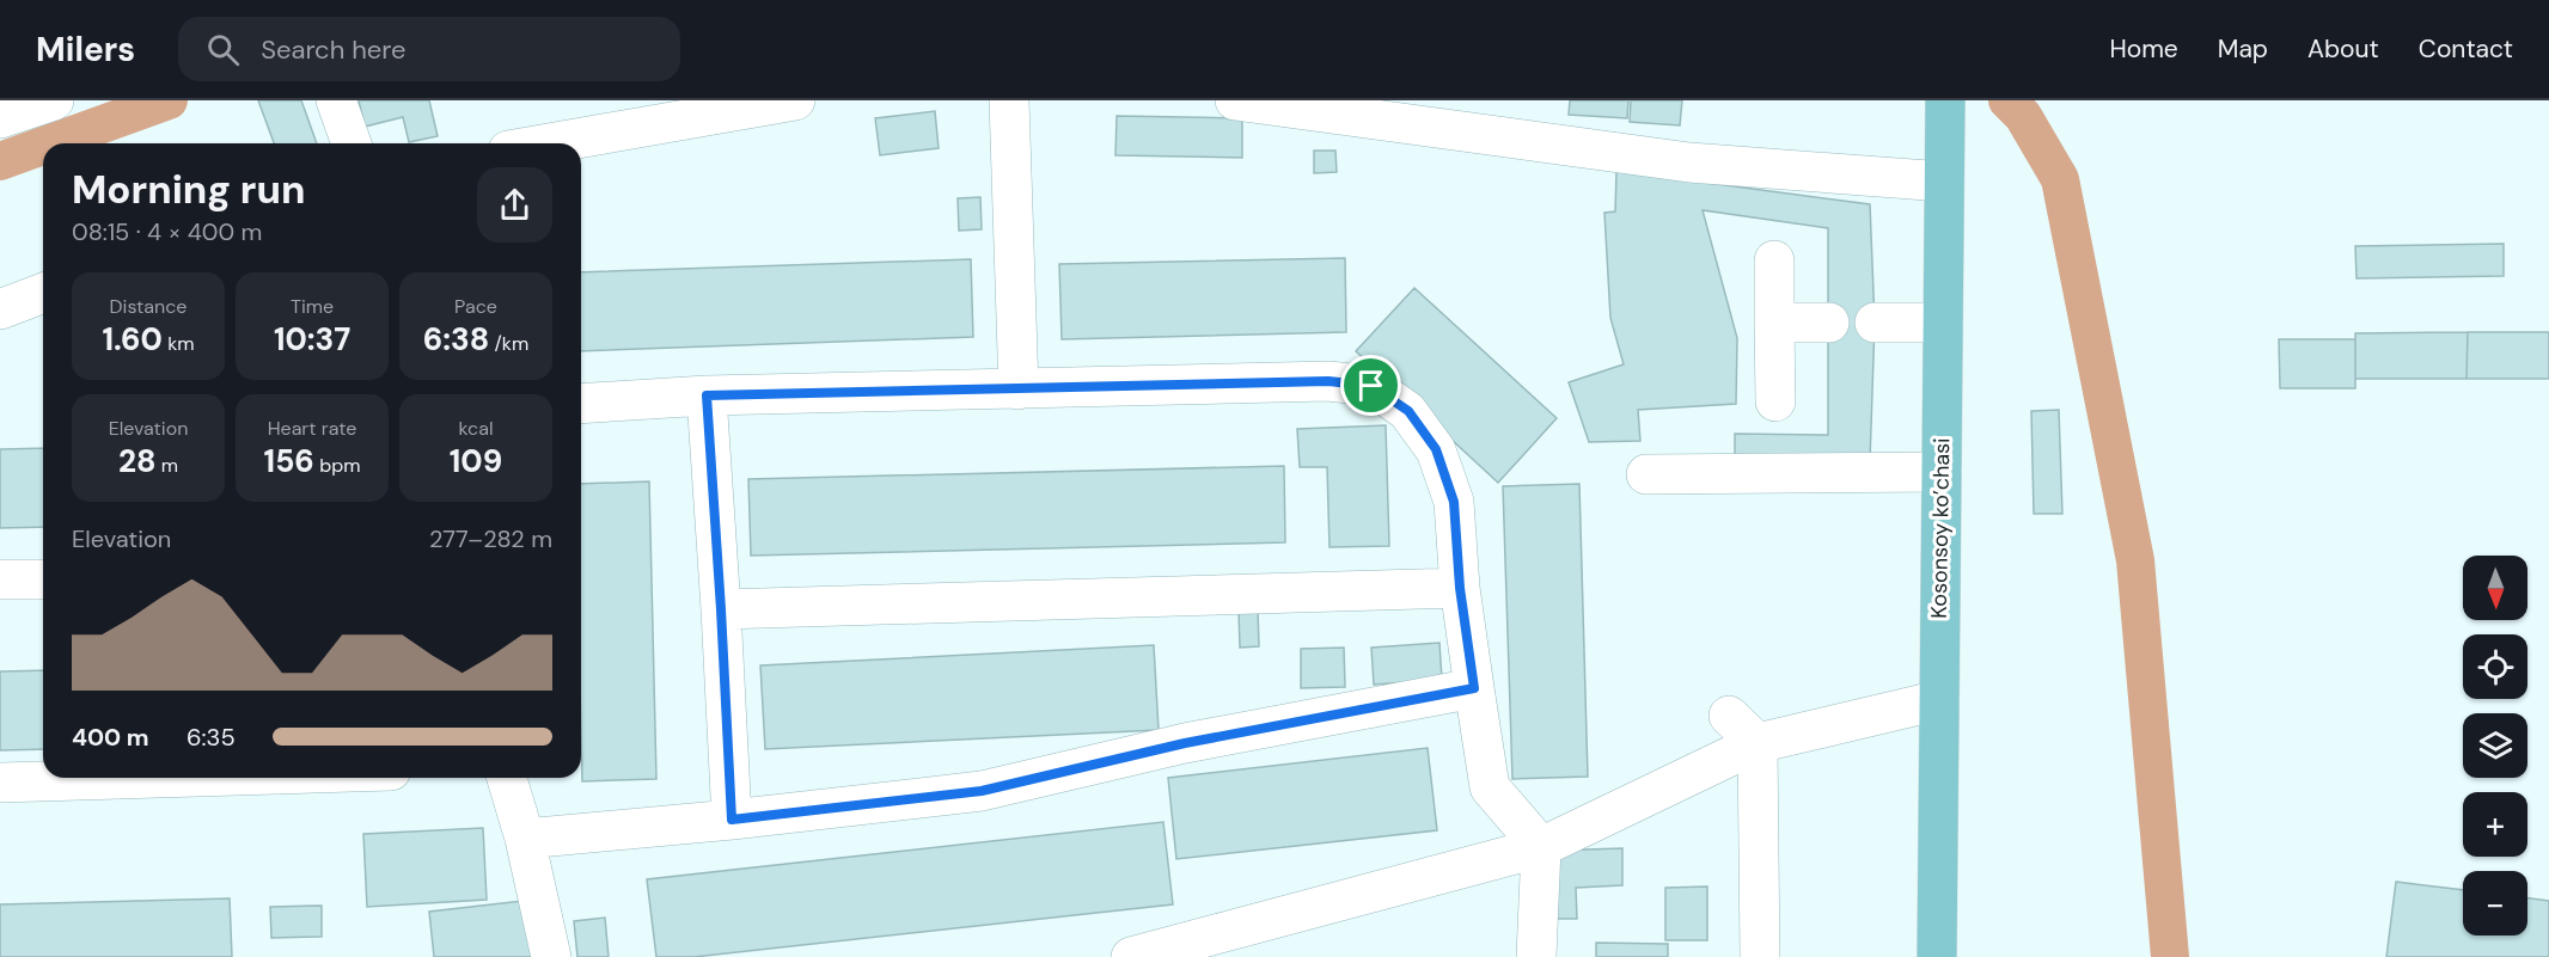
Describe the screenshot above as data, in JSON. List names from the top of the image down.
{
  "streets": {
    "main road": ["Kosonsoy ko’chasi"]
  },
  "north": "bottom",
  "page": {
    "header": "Milers",
    "search": "Search here",
    "nav": [
      "Home",
      "Map",
      "About",
      "Contact"
    ],
    "heading": ["Morning run", "08:15 · 4 × 400 m"],
    "stats": [
      ["Distance", "1.60 km"],
      ["Time", "10:37"],
      ["Pace", "6:38 /km"],
      ["Elevation", "28 m"],
      ["Heart rate", "156 bpm"],
      ["kcal", "109"]
    ],
    "chart": ["Elevation", "277–282 m"],
    "map_buttons": ["+", "−"],
    "list": [
      {
        "name": "400 m",
        "note": "6:35"
      }
    ]
  }
}
